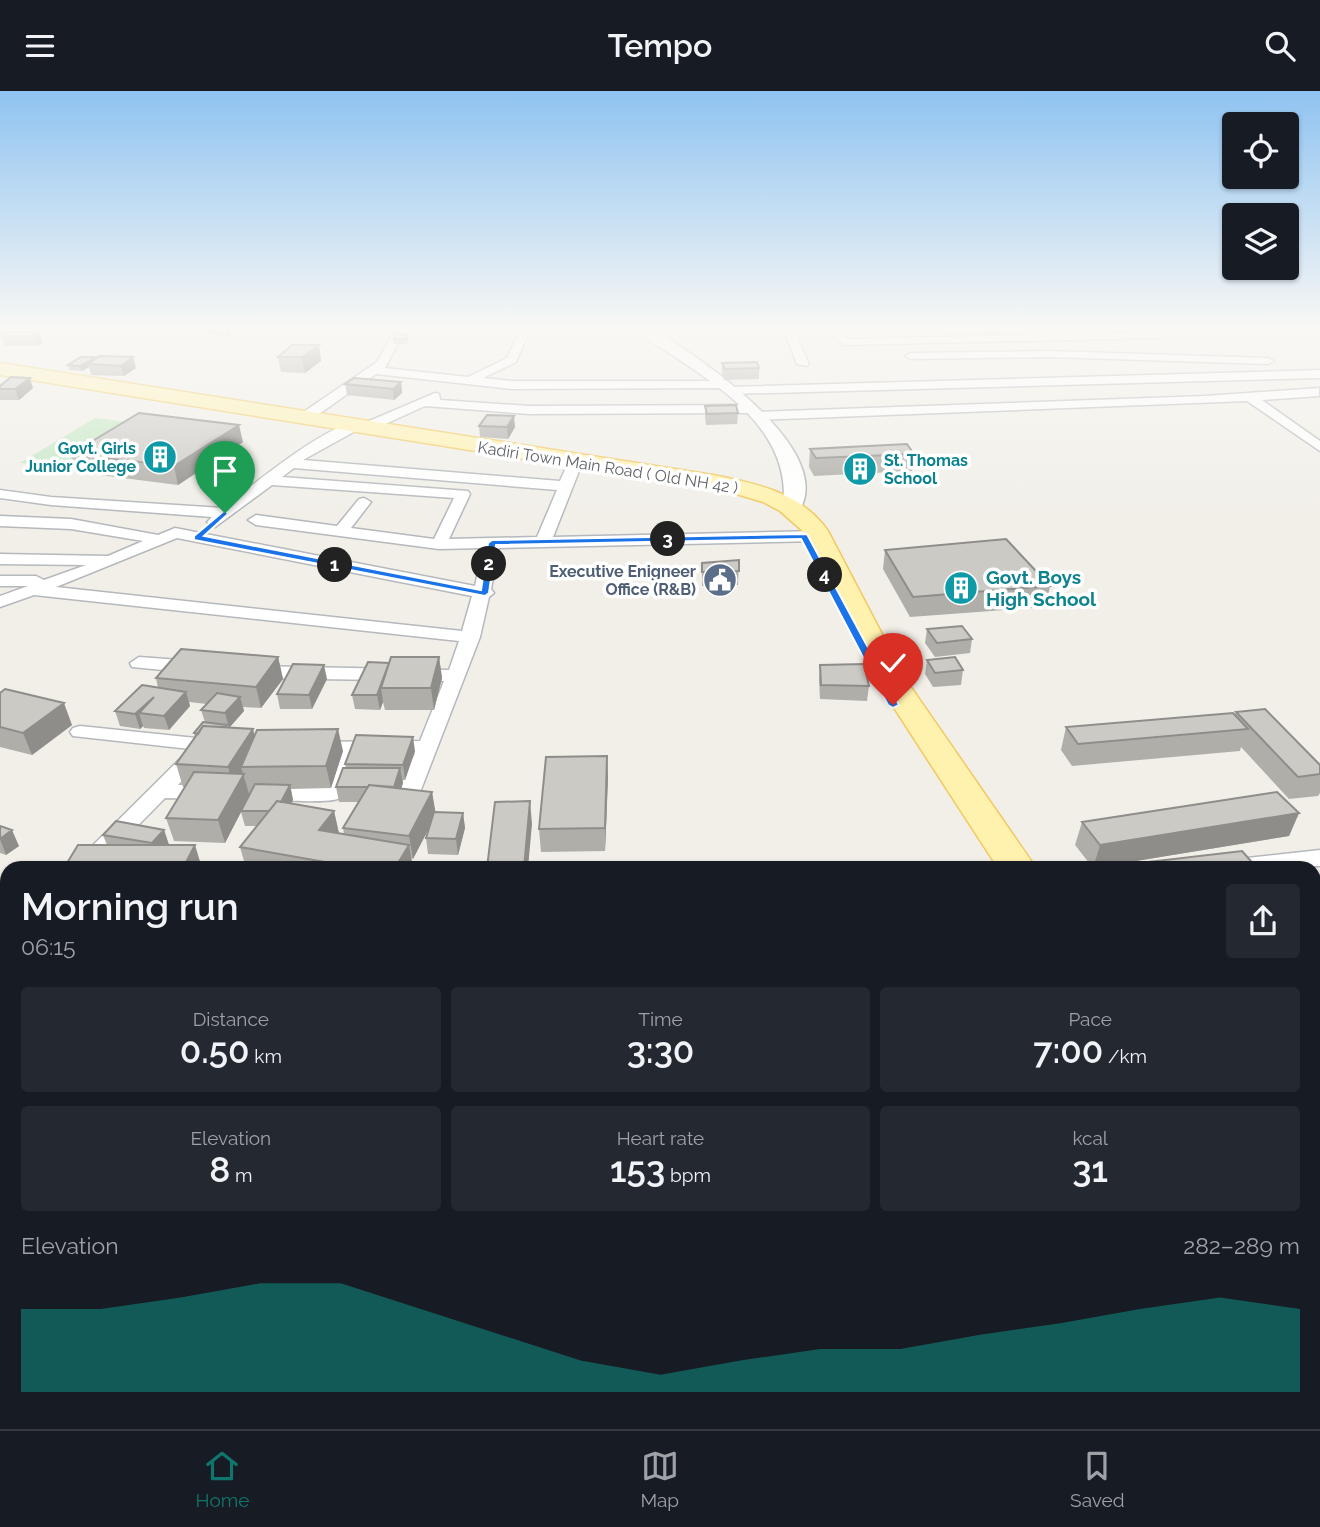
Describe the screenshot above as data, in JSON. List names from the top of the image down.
{
  "streets": {
    "main road": ["Kadiri Town Main Road ( Old NH 42 )"]
  },
  "places": {
    "building": ["Govt. Girls Junior College", "St. Thomas School", "Govt. Boys High School"],
    "public building": ["Executive Enigneer Office (R&B)"]
  },
  "page": {
    "header": "Tempo",
    "pins": [
      "3",
      "2",
      "1",
      "4"
    ],
    "heading": ["Morning run", "06:15"],
    "stats": [
      ["Distance", "0.50 km"],
      ["Time", "3:30"],
      ["Pace", "7:00 /km"],
      ["Elevation", "8 m"],
      ["Heart rate", "153 bpm"],
      ["kcal", "31"]
    ],
    "chart": ["Elevation", "282–289 m"],
    "tabs": ["Home", "Map", "Saved"]
  }
}
